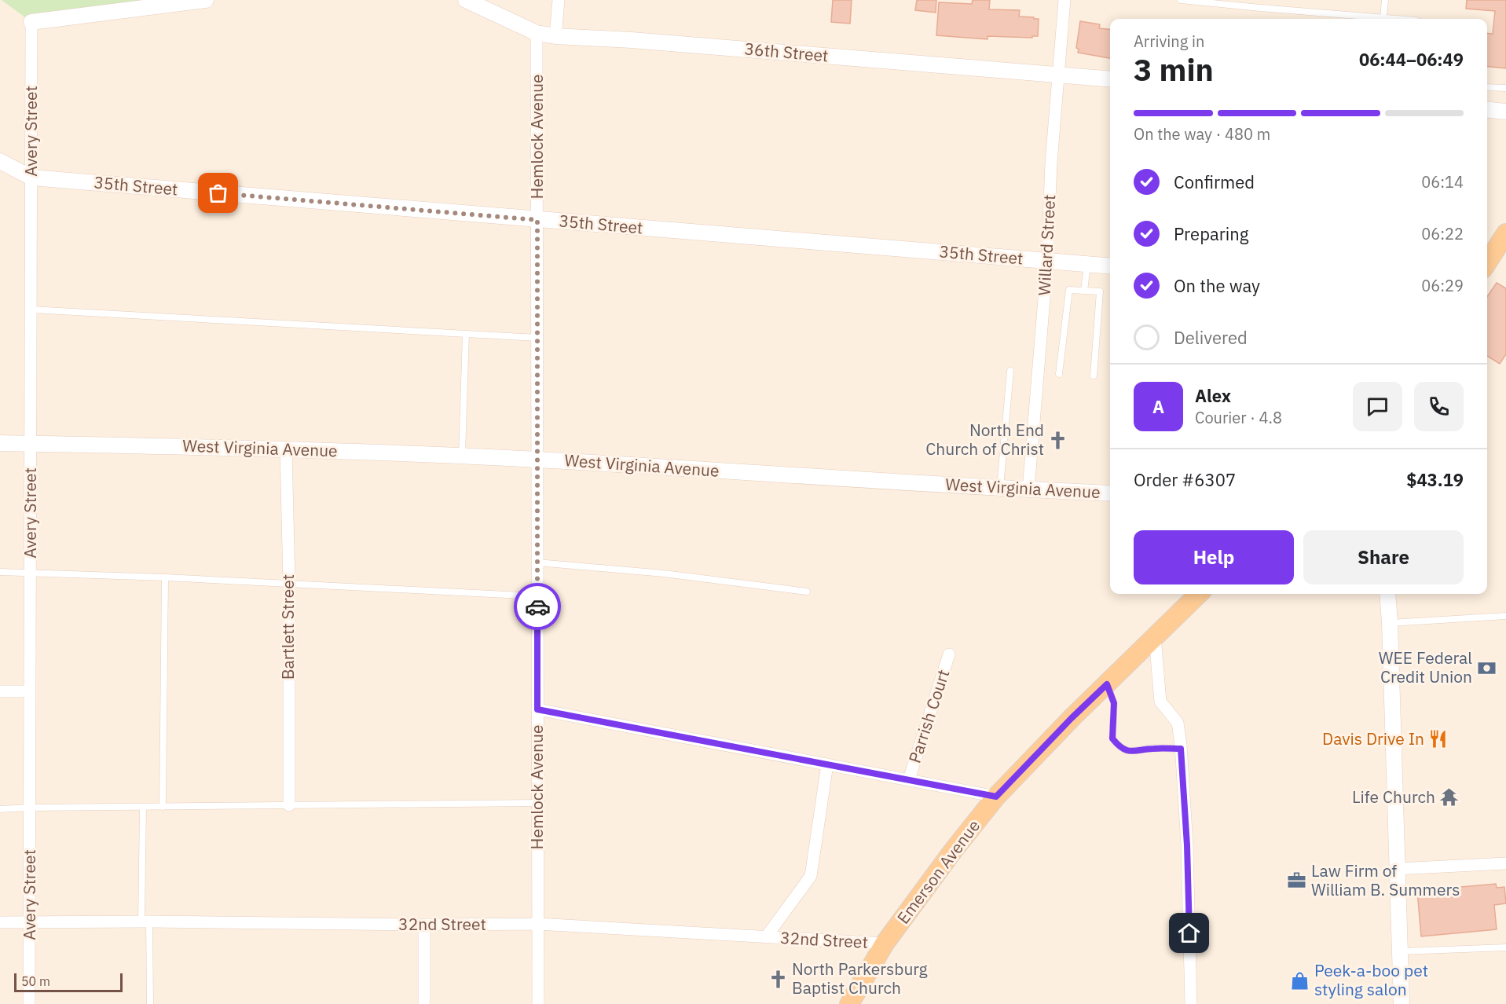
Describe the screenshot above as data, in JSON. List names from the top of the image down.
{
  "streets": {
    "main road": ["Emerson Avenue"],
    "street": [
      "36th Street",
      "Avery Street",
      "Hemlock Avenue",
      "35th Street",
      "Willard Street",
      "West Virginia Avenue",
      "Bartlett Street",
      "Parrish Court",
      "32nd Street"
    ]
  },
  "crossings": [
    ["36th Street", "Hemlock Avenue"],
    ["36th Street", "Willard Street"],
    ["Avery Street", "35th Street"],
    ["Avery Street", "West Virginia Avenue"],
    ["Avery Street", "32nd Street"],
    ["Hemlock Avenue", "35th Street"],
    ["Hemlock Avenue", "West Virginia Avenue"],
    ["Hemlock Avenue", "32nd Street"],
    ["35th Street", "Willard Street"],
    ["Willard Street", "West Virginia Avenue"],
    ["West Virginia Avenue", "Bartlett Street"],
    ["Emerson Avenue", "32nd Street"]
  ],
  "places": {
    "church": ["North End Church of Christ", "North Parkersburg Baptist Church"],
    "bank": ["WEE Federal Credit Union"],
    "restaurant": ["Davis Drive In"],
    "temple": ["Life Church"],
    "office": ["Law Firm of William B. Summers"],
    "shop": ["Peek-a-boo pet styling salon"]
  },
  "scale_bar": "50 m",
  "page": {
    "heading": ["3 min", "Arriving in", "06:44–06:49"],
    "panel": [
      "Alex",
      "Courier · 4.8",
      "Order #6307",
      "$43.19"
    ],
    "bar": "On the way · 480 m",
    "list": [
      ["Confirmed", "06:14"],
      ["Preparing", "06:22"],
      ["On the way", "06:29"],
      "Delivered"
    ],
    "round": "A",
    "buttons": ["Help", "Share"],
    "scale": "50 m"
  }
}
